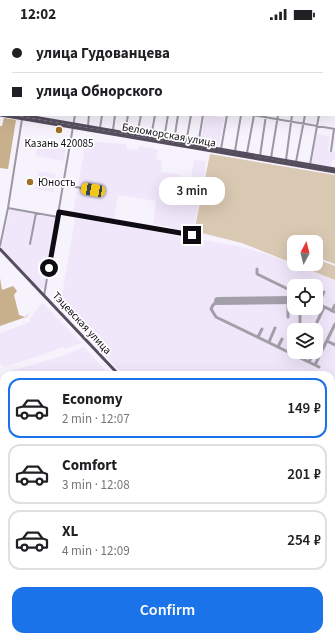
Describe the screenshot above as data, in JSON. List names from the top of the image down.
{
  "streets": {
    "main road": ["Беломорская улица", "Тэцевская улица"]
  },
  "places": ["Казань 420085", "Юность"],
  "north": "top",
  "page": {
    "status": "12:02",
    "banner": ["улица Гудованцева", "улица Обнорского"],
    "bubble": "3 min",
    "list": [
      {
        "name": "Economy",
        "note": "2 min · 12:07",
        "value": "149 ₽"
      },
      {
        "name": "Comfort",
        "note": "3 min · 12:08",
        "value": "201 ₽"
      },
      {
        "name": "XL",
        "note": "4 min · 12:09",
        "value": "254 ₽"
      }
    ],
    "buttons": "Confirm"
  }
}
